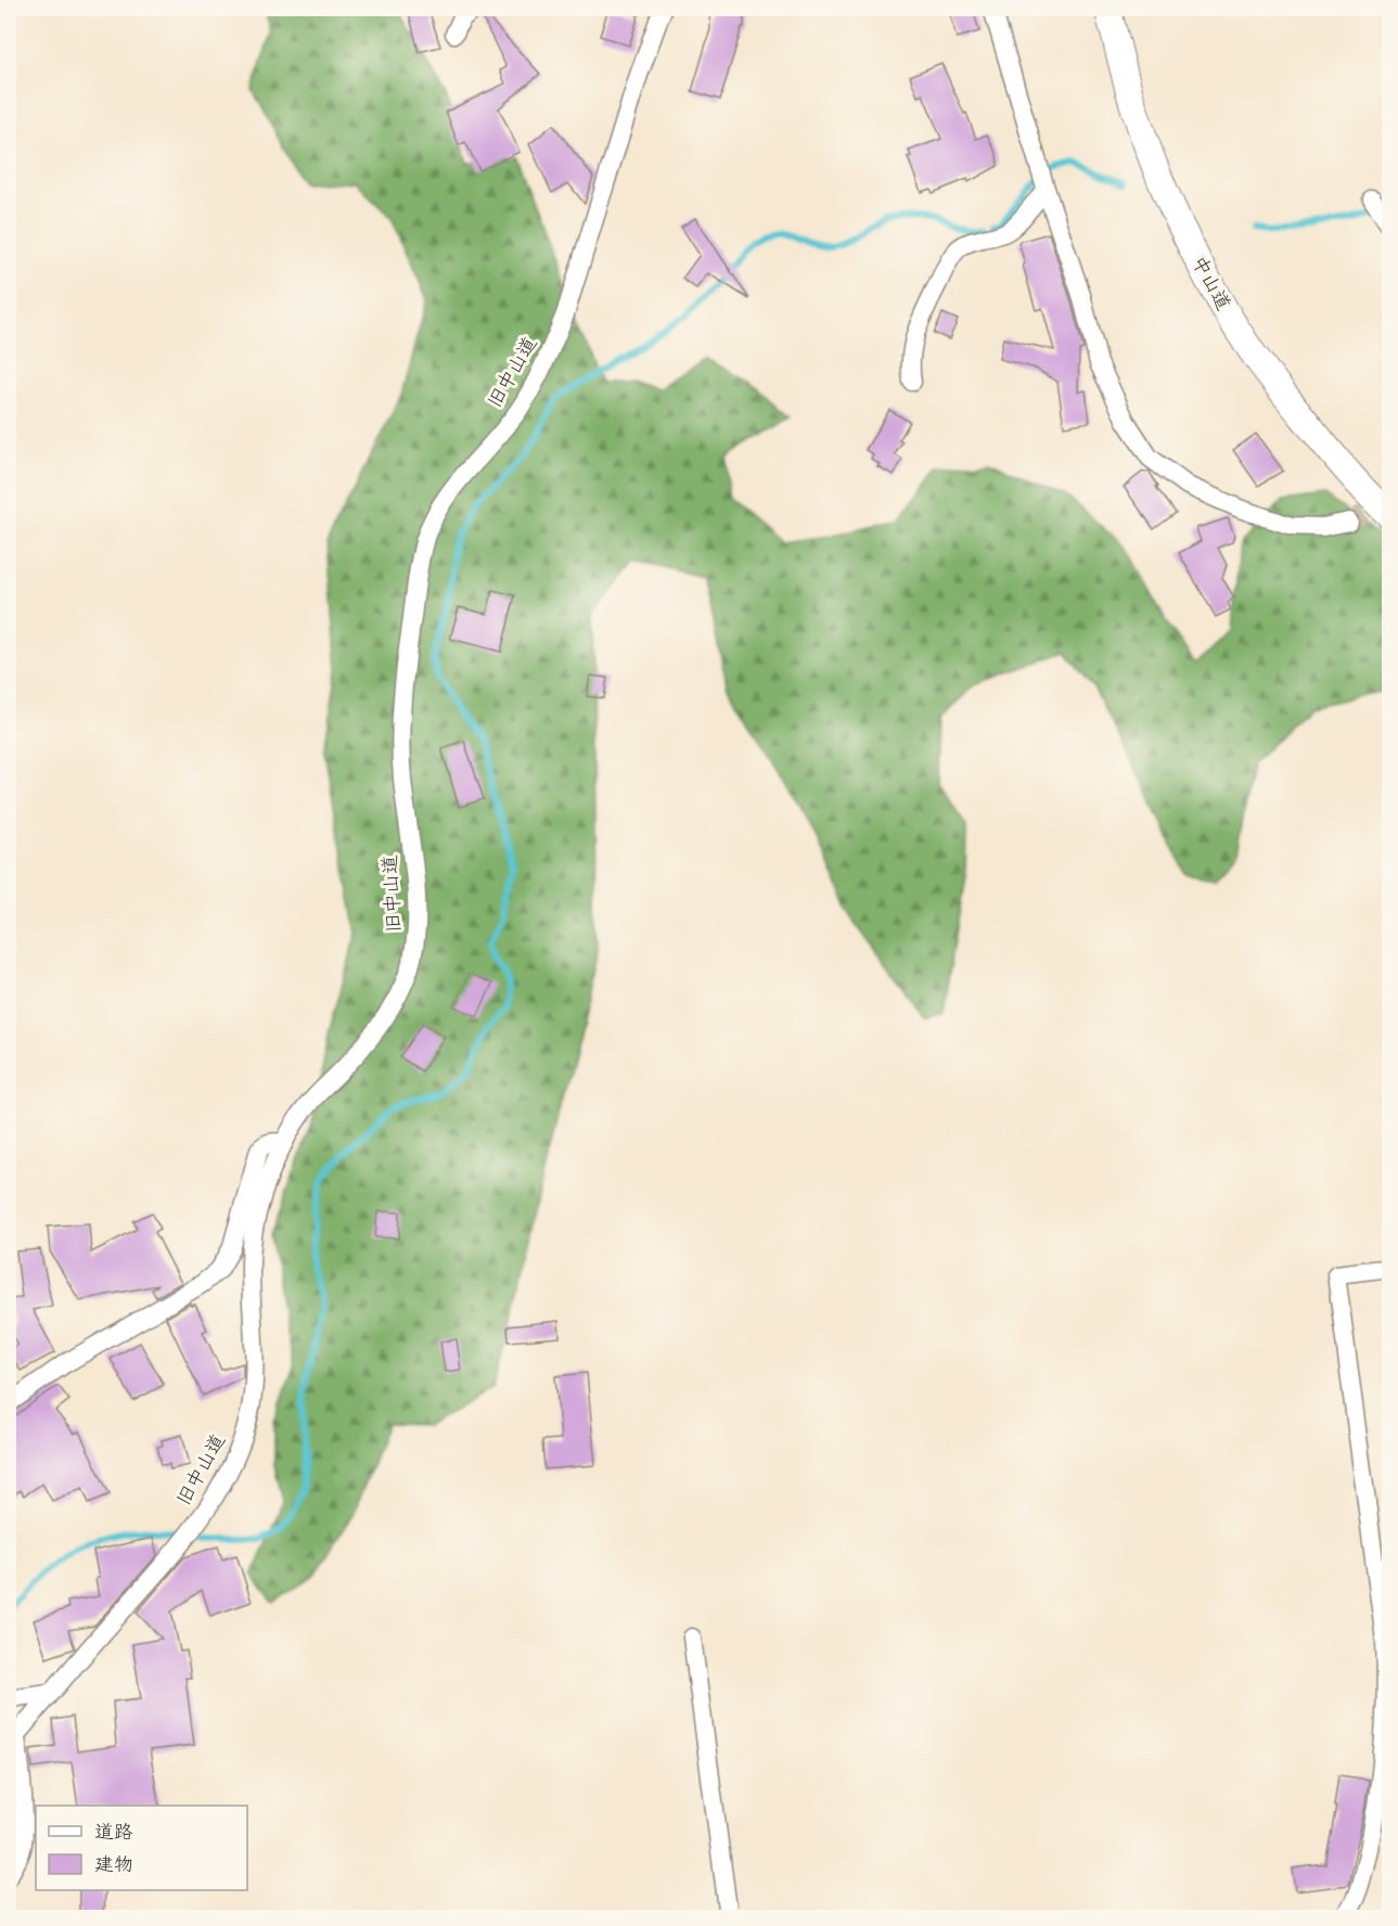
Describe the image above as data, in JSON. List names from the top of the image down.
{
  "streets": {
    "street": ["中山道", "旧中山道"]
  },
  "legend": ["道路", "建物"]
}
